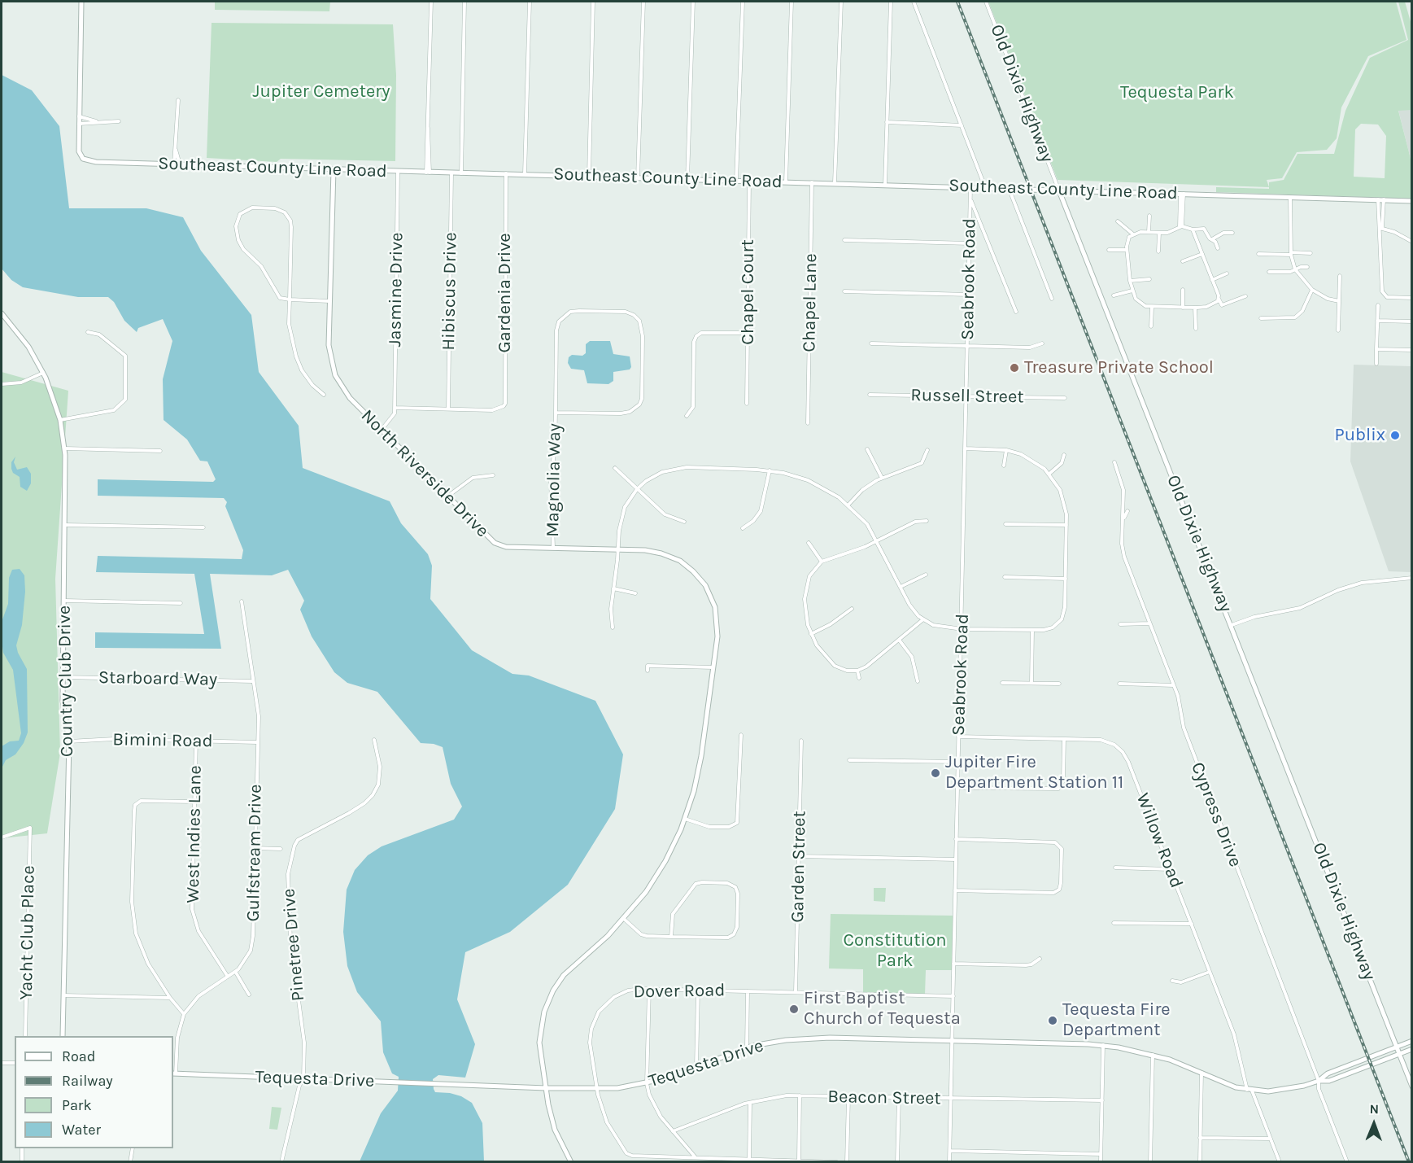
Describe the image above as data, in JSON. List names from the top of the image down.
{
  "streets": {
    "street": [
      "Old Dixie Highway",
      "Southeast County Line Road",
      "Seabrook Road",
      "Jasmine Drive",
      "Hibiscus Drive",
      "Chapel Court",
      "Gardenia Drive",
      "Chapel Lane",
      "Russell Street",
      "North Riverside Drive",
      "Magnolia Way",
      "Starboard Way",
      "Country Club Drive",
      "Bimini Road",
      "Cypress Drive",
      "West Indies Lane",
      "Willow Road",
      "Gulfstream Drive",
      "Garden Street",
      "Yacht Club Place",
      "Pinetree Drive",
      "Dover Road",
      "Tequesta Drive",
      "Beacon Street"
    ]
  },
  "crossings": [
    ["Old Dixie Highway", "Southeast County Line Road"],
    ["Old Dixie Highway", "Tequesta Drive"],
    ["Southeast County Line Road", "Seabrook Road"],
    ["Southeast County Line Road", "Jasmine Drive"],
    ["Southeast County Line Road", "Hibiscus Drive"],
    ["Southeast County Line Road", "Chapel Court"],
    ["Southeast County Line Road", "Gardenia Drive"],
    ["Southeast County Line Road", "Chapel Lane"],
    ["Southeast County Line Road", "North Riverside Drive"],
    ["Seabrook Road", "Russell Street"],
    ["Seabrook Road", "Willow Road"],
    ["Seabrook Road", "Dover Road"],
    ["Seabrook Road", "Tequesta Drive"],
    ["Seabrook Road", "Beacon Street"],
    ["Hibiscus Drive", "Gardenia Drive"],
    ["North Riverside Drive", "Magnolia Way"],
    ["North Riverside Drive", "Tequesta Drive"],
    ["Starboard Way", "Country Club Drive"],
    ["Starboard Way", "Gulfstream Drive"],
    ["Country Club Drive", "Bimini Road"],
    ["Bimini Road", "West Indies Lane"],
    ["Bimini Road", "Gulfstream Drive"],
    ["Cypress Drive", "Tequesta Drive"],
    ["Willow Road", "Tequesta Drive"],
    ["Garden Street", "Dover Road"],
    ["Pinetree Drive", "Tequesta Drive"],
    ["Dover Road", "Tequesta Drive"]
  ],
  "parks": ["Jupiter Cemetery", "Tequesta Park", "Constitution Park"],
  "places": [
    "Treasure Private School",
    "Publix",
    "Jupiter Fire Department Station 11",
    "First Baptist Church of Tequesta",
    "Tequesta Fire Department"
  ],
  "legend": [
    "Road",
    "Railway",
    "Park",
    "Water"
  ],
  "north": "top"
}
